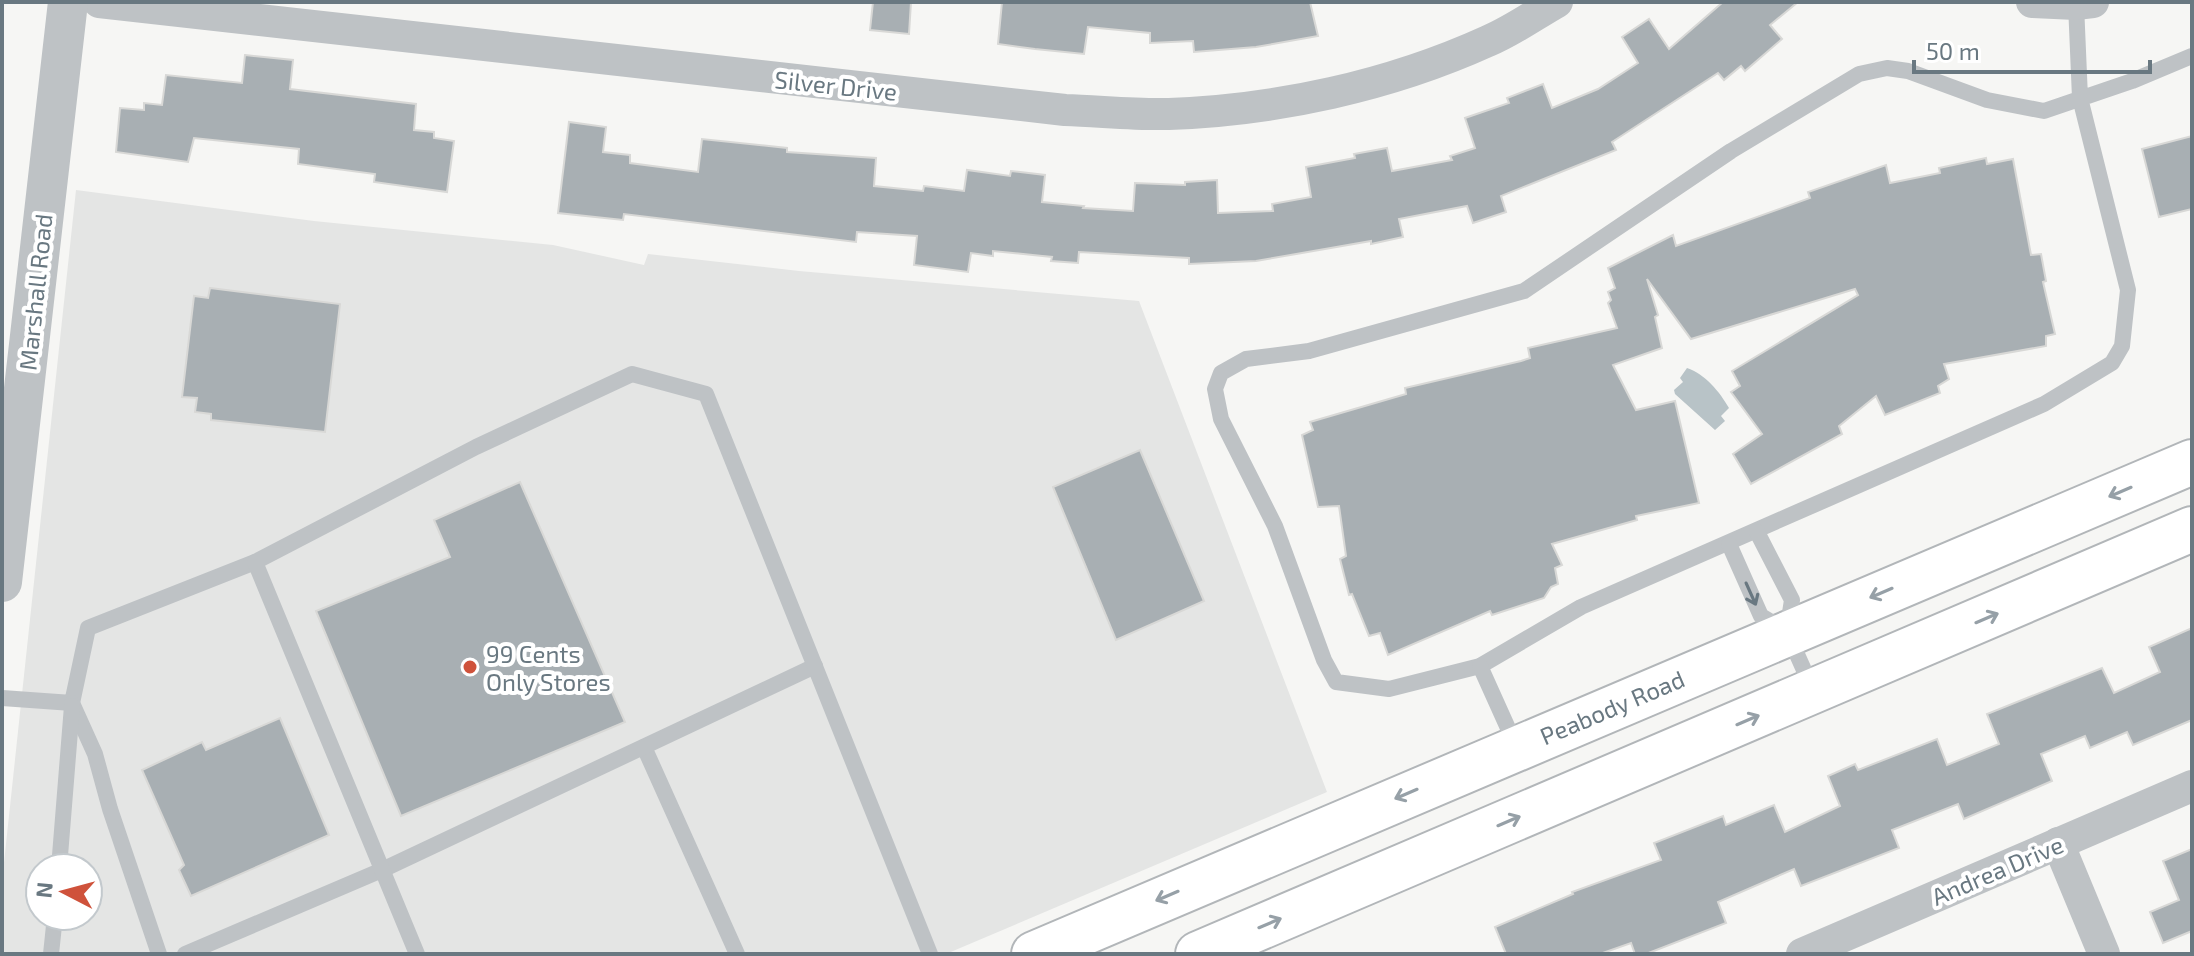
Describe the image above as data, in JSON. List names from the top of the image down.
{
  "streets": {
    "main road": ["Peabody Road"],
    "street": ["Silver Drive", "Marshall Road", "Andrea Drive"]
  },
  "places": ["99 Cents Only Stores"],
  "scale_bar": "50 m",
  "north": "left"
}
